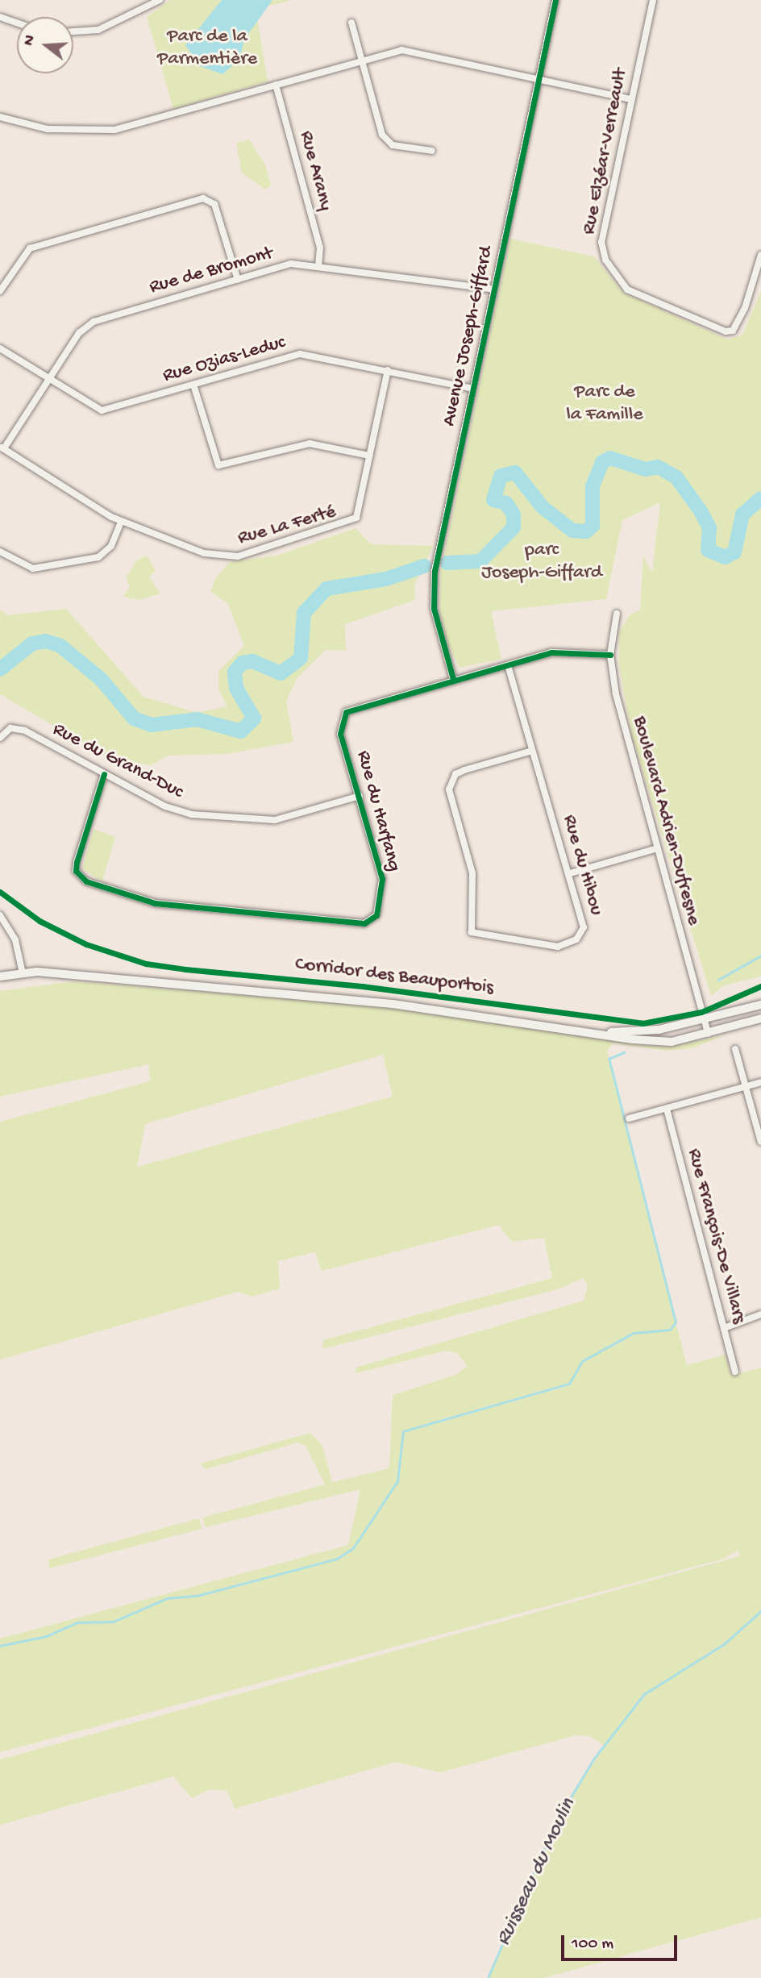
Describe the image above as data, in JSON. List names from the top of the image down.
{
  "streets": {
    "street": [
      "Rue Elzéar-Verreault",
      "Rue Arany",
      "Rue de Bromont",
      "Avenue Joseph-Giffard",
      "Rue Ozias-Leduc",
      "Rue La Ferté",
      "Rue du Grand-Duc",
      "Rue du Harfang",
      "Boulevard Adrien-Dufresne",
      "Rue du Hibou",
      "Rue François-De Villars"
    ],
    "cycle path": ["Corridor des Beauportois"]
  },
  "crossings": [
    ["Rue Arany", "Rue de Bromont"],
    ["Rue de Bromont", "Avenue Joseph-Giffard"],
    ["Rue de Bromont", "Rue Ozias-Leduc"],
    ["Rue de Bromont", "Rue La Ferté"],
    ["Avenue Joseph-Giffard", "Rue Ozias-Leduc"],
    ["Avenue Joseph-Giffard", "Rue du Harfang"],
    ["Rue Ozias-Leduc", "Rue La Ferté"],
    ["Rue du Grand-Duc", "Rue du Harfang"],
    ["Rue du Harfang", "Boulevard Adrien-Dufresne"],
    ["Rue du Harfang", "Rue du Hibou"]
  ],
  "water": ["Ruisseau du Moulin"],
  "parks": ["Parc de la Parmentière", "Parc de la Famille", "parc Joseph-Giffard"],
  "scale_bar": "100 m",
  "north": "left"
}
